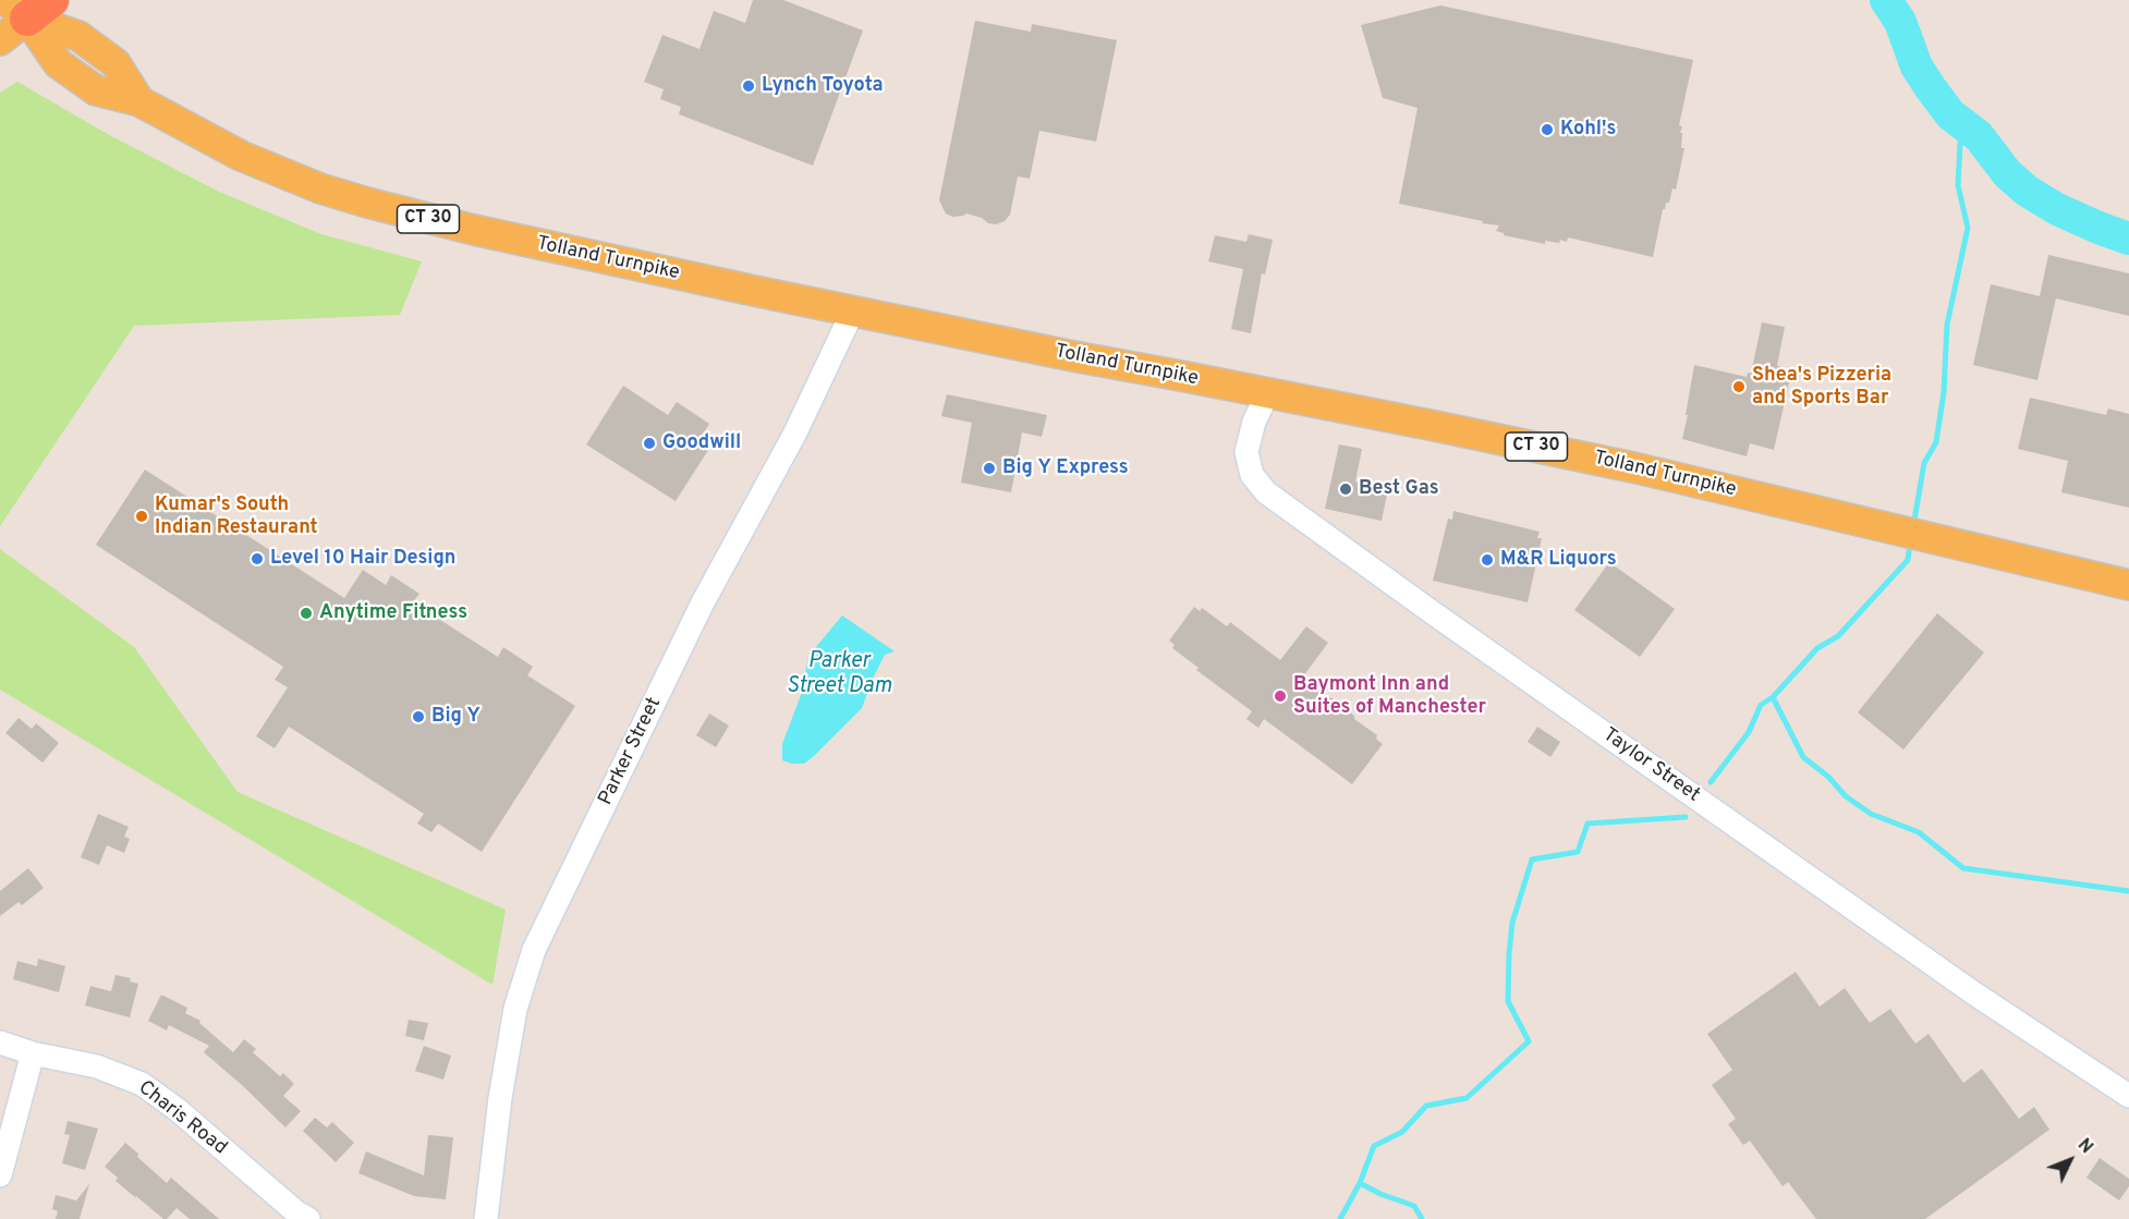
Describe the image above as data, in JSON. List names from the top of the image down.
{
  "streets": {
    "main road": ["CT 30", "Tolland Turnpike"],
    "street": ["Parker Street", "Taylor Street", "Charis Road"]
  },
  "crossings": [
    ["Tolland Turnpike", "Parker Street"],
    ["Tolland Turnpike", "Taylor Street"]
  ],
  "water": ["Parker Street Dam"],
  "places": [
    "Lynch Toyota",
    "Kohl's",
    "Shea's Pizzeria and Sports Bar",
    "Goodwill",
    "Big Y Express",
    "Best Gas",
    "Kumar's South Indian Restaurant",
    "Level 10 Hair Design",
    "M&R Liquors",
    "Anytime Fitness",
    "Baymont Inn and Suites of Manchester",
    "Big Y"
  ],
  "north": "top right"
}
